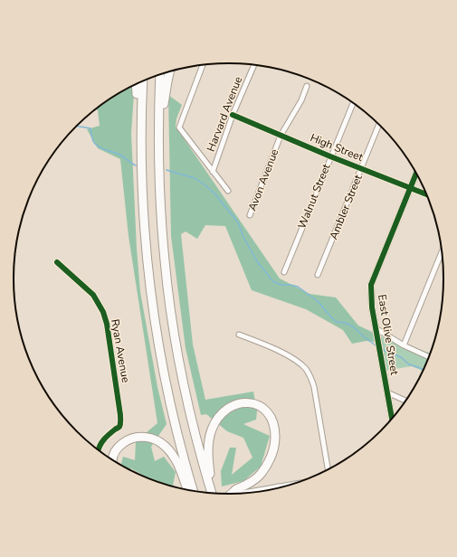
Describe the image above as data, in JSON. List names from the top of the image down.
{
  "streets": {
    "street": [
      "Harvard Avenue",
      "High Street",
      "Avon Avenue",
      "Walnut Street",
      "Ambler Street",
      "East Olive Street",
      "Ryan Avenue"
    ]
  },
  "crossings": [
    ["Harvard Avenue", "High Street"],
    ["High Street", "Avon Avenue"],
    ["High Street", "Walnut Street"],
    ["High Street", "Ambler Street"],
    ["High Street", "East Olive Street"]
  ]
}
